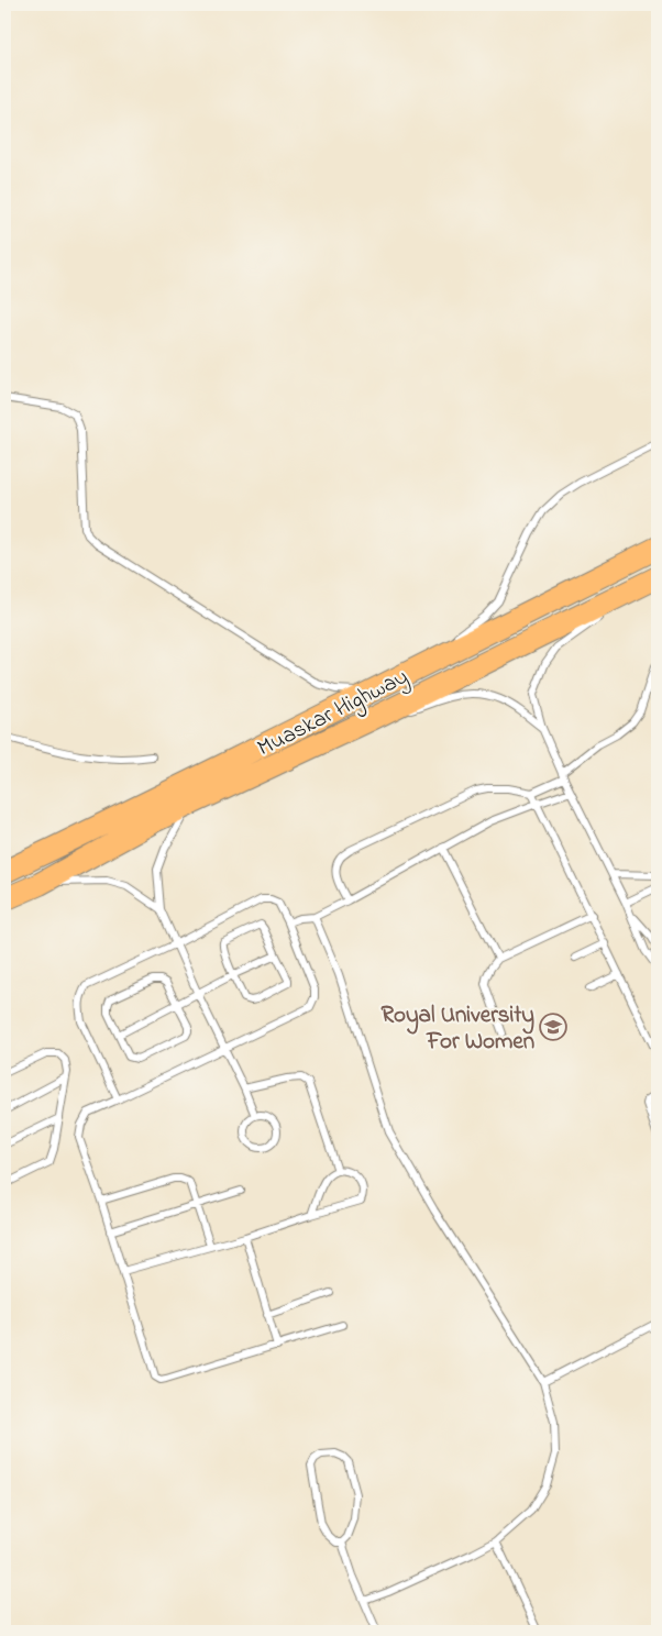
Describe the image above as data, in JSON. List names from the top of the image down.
{
  "streets": {
    "main road": ["Muaskar Highway"]
  },
  "places": {
    "school or university": ["Royal University For Women"]
  }
}
